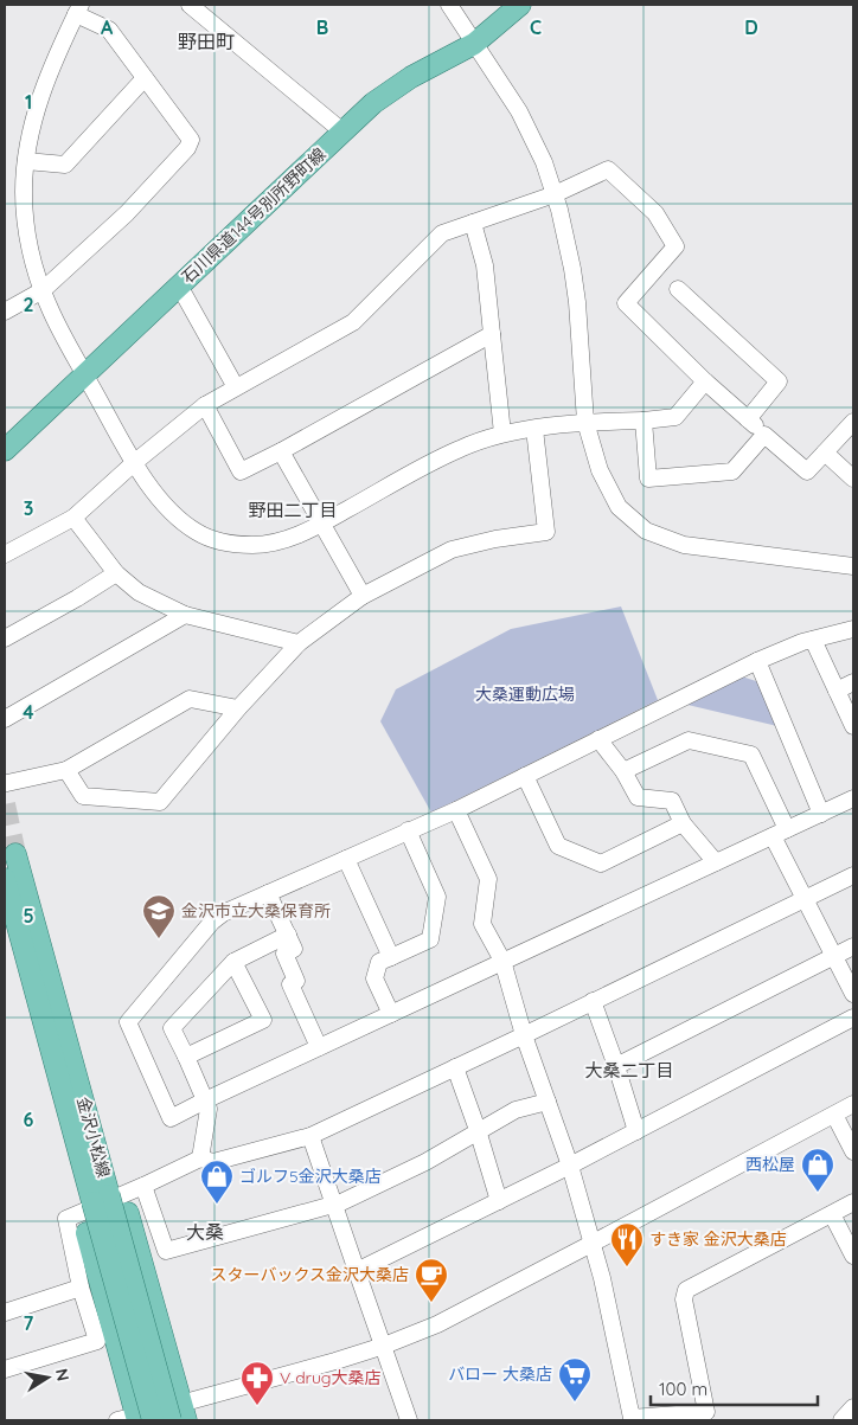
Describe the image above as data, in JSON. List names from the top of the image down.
{
  "streets": {
    "main road": ["石川県道144号別所野町線", "金沢小松線"]
  },
  "districts": [
    "野田町",
    "野田二丁目",
    "大桑二丁目",
    "大桑"
  ],
  "parks": ["大桑運動広場"],
  "places": {
    "school or university": ["金沢市立大桑保育所"],
    "shop": ["西松屋", "ゴルフ5金沢大桑店"],
    "restaurant": ["すき家 金沢大桑店"],
    "cafe": ["スターバックス金沢大桑店"],
    "supermarket": ["バロー 大桑店"],
    "pharmacy": ["V drug大桑店"]
  },
  "scale_bar": "100 m",
  "north": "right",
  "grid": {
    "columns": [
      "A",
      "B",
      "C",
      "D"
    ],
    "rows": [
      "1",
      "2",
      "3",
      "4",
      "5",
      "6",
      "7"
    ]
  }
}
